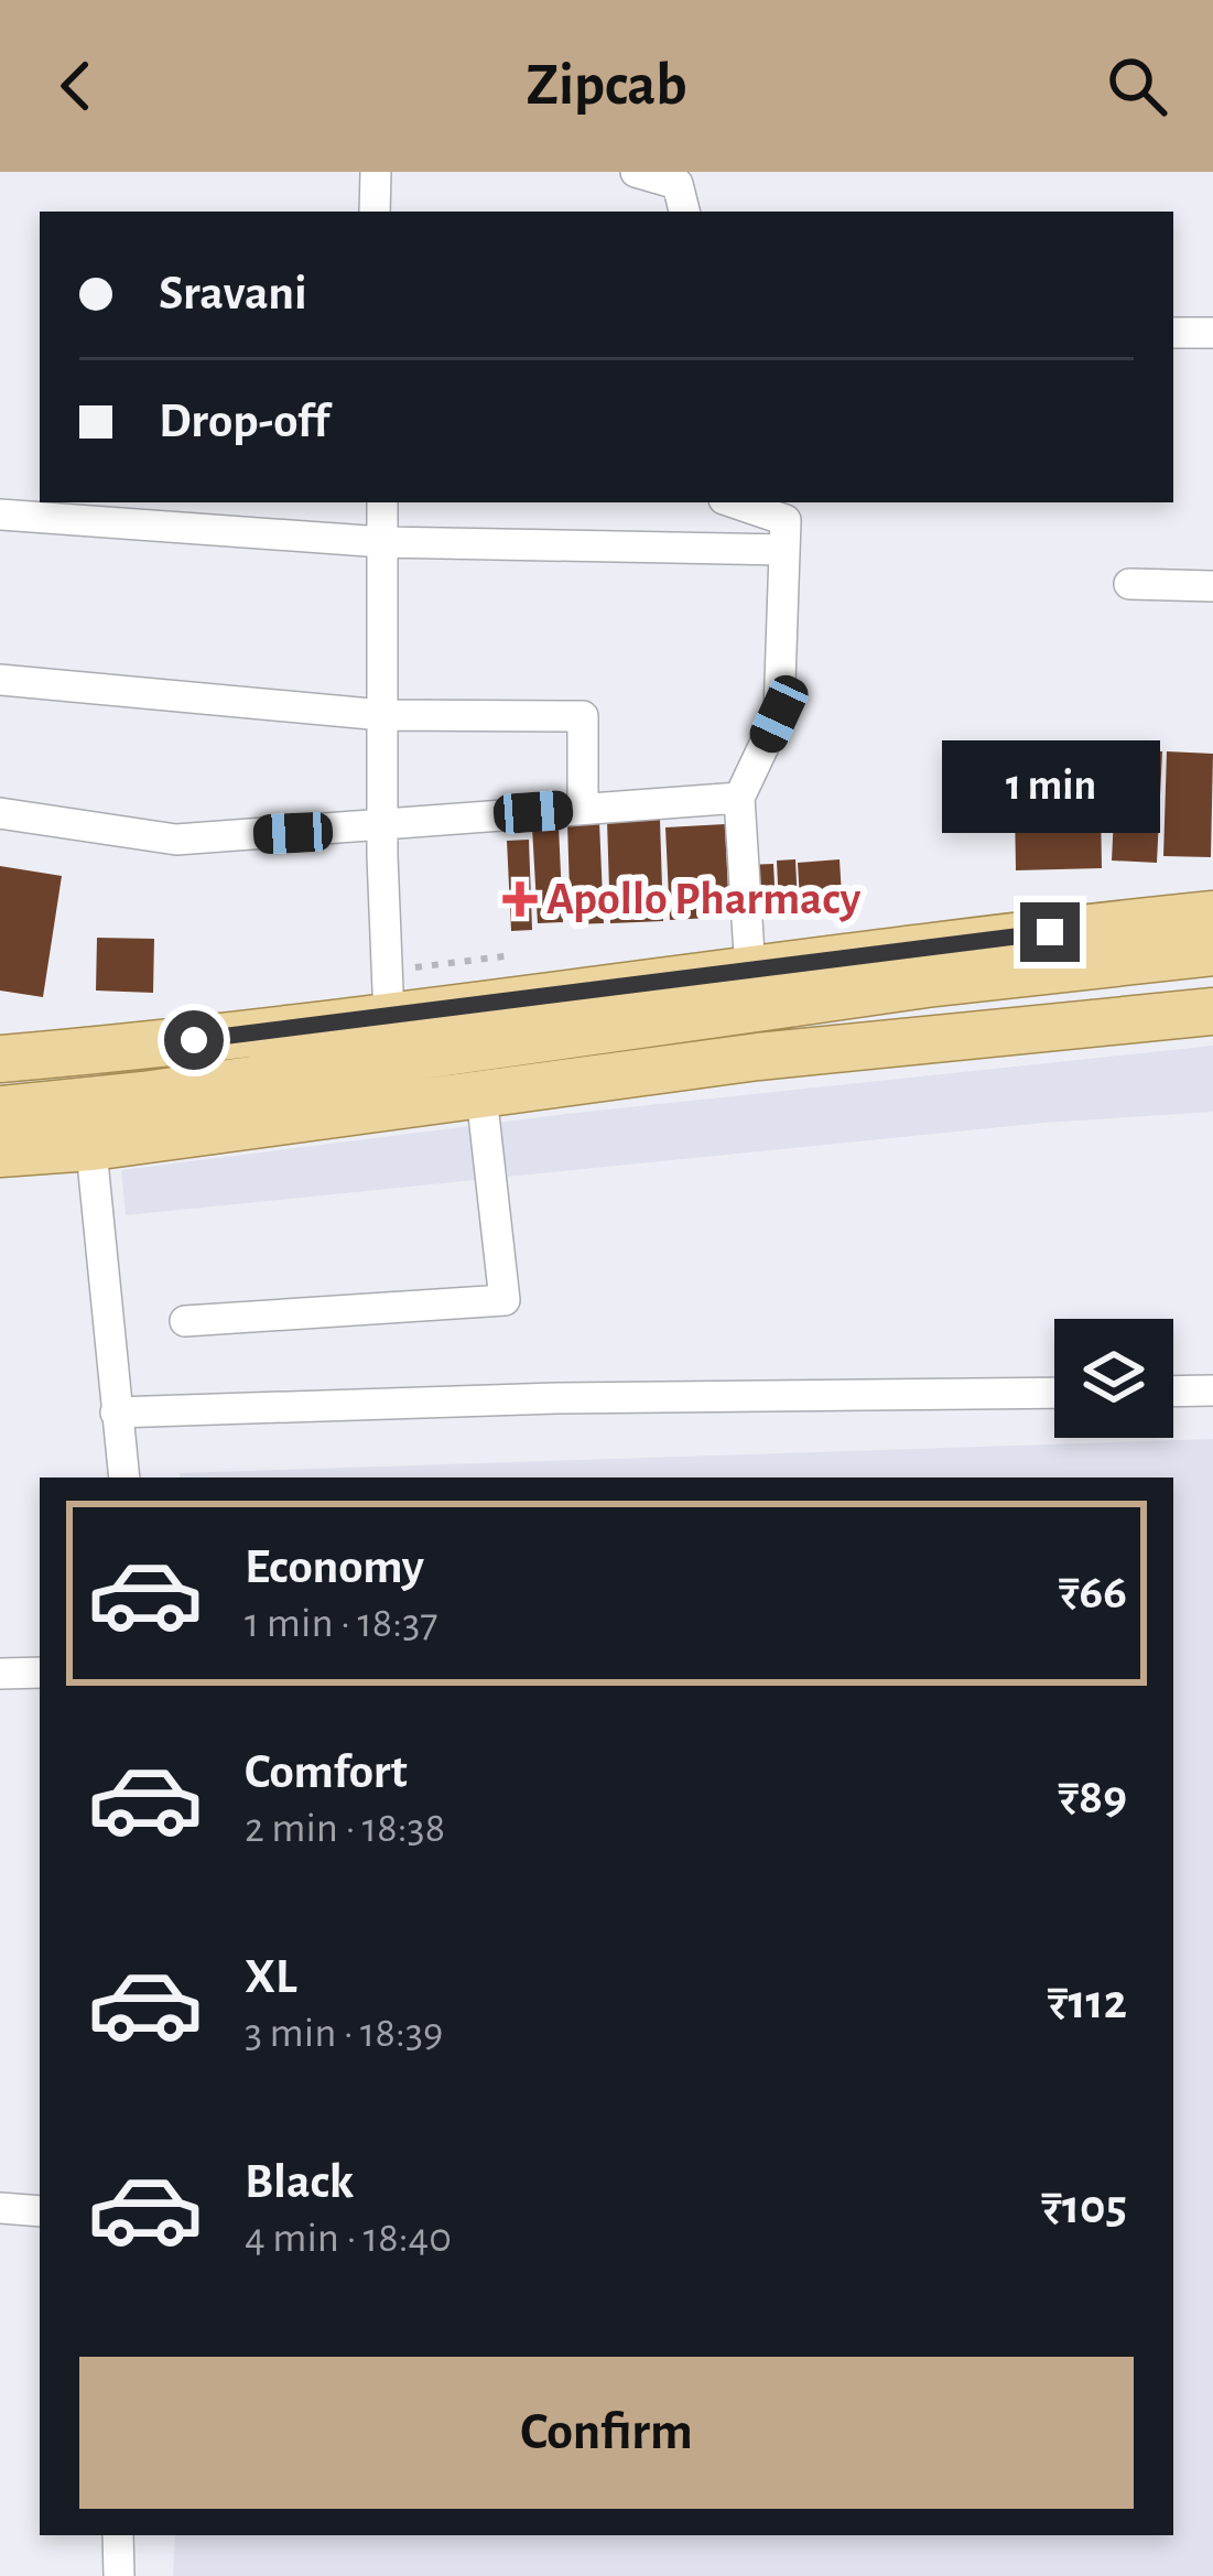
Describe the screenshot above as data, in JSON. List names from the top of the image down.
{
  "places": {
    "health": ["Apollo Pharmacy"]
  },
  "page": {
    "header": "Zipcab",
    "banner": ["Sravani", "Drop-off"],
    "bubble": "1 min",
    "list": [
      {
        "name": "Economy",
        "note": "1 min · 18:37",
        "value": "₹66"
      },
      {
        "name": "Comfort",
        "note": "2 min · 18:38",
        "value": "₹89"
      },
      {
        "name": "XL",
        "note": "3 min · 18:39",
        "value": "₹112"
      },
      {
        "name": "Black",
        "note": "4 min · 18:40",
        "value": "₹105"
      }
    ],
    "buttons": "Confirm"
  }
}
